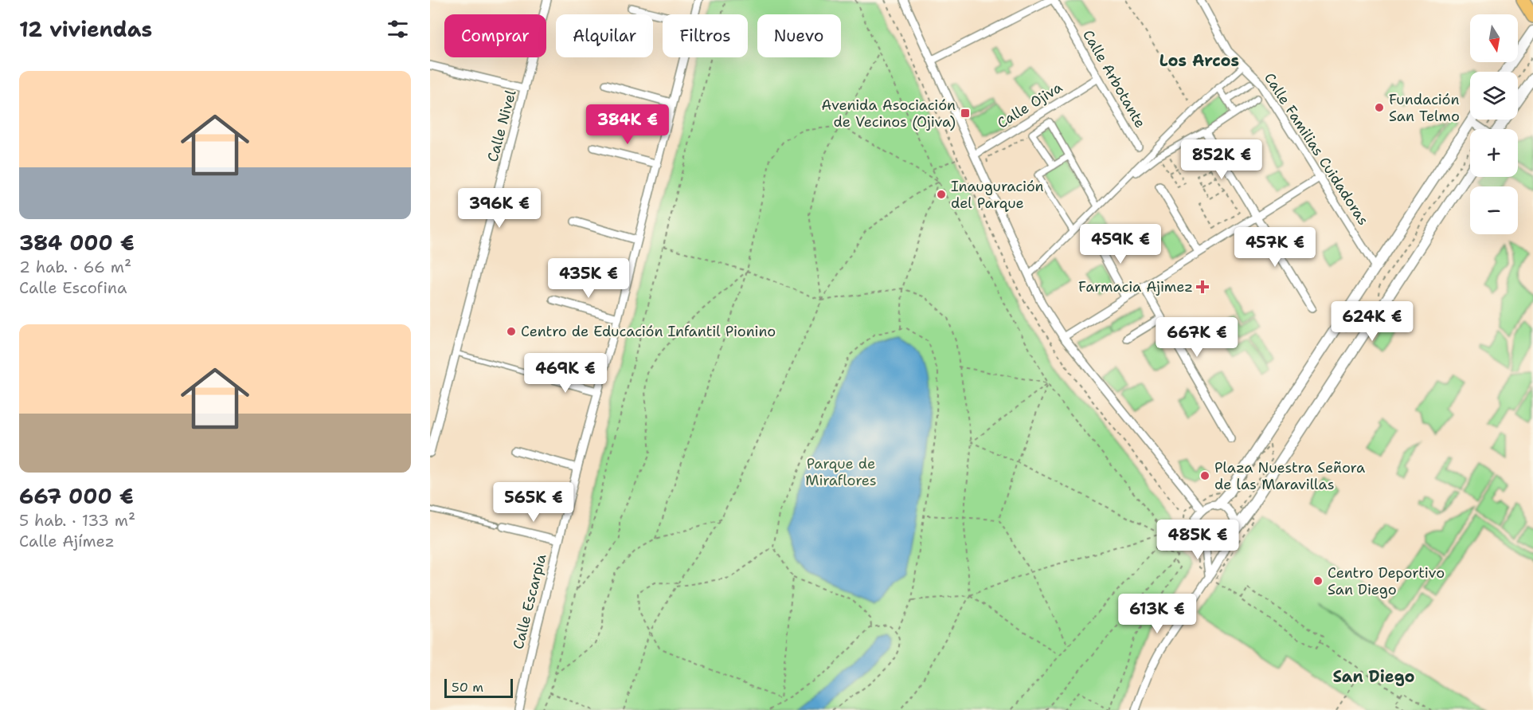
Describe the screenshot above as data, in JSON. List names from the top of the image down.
{
  "streets": {
    "street": [
      "Calle Arbotante",
      "Calle Ojiva",
      "Calle Nivel",
      "Calle Familias Cuidadoras",
      "Calle Escarpia"
    ]
  },
  "crossings": [
    ["Calle Arbotante", "Calle Ojiva"]
  ],
  "districts": ["Los Arcos", "San Diego"],
  "parks": ["Parque de Miraflores"],
  "places": {
    "other": [
      "Fundación San Telmo",
      "Inauguración del Parque",
      "Centro de Educación Infantil Pionino",
      "Plaza Nuestra Señora de las Maravillas",
      "Centro Deportivo San Diego"
    ],
    "transit": ["Avenida Asociación de Vecinos (Ojiva)"],
    "health": ["Farmacia Ajimez"]
  },
  "scale_bar": "50 m",
  "north": "bottom",
  "page": {
    "heading": "12 viviendas",
    "map_buttons": ["+", "−"],
    "chip": [
      "Comprar",
      "Alquilar",
      "Filtros",
      "Nuevo"
    ],
    "list": [
      {
        "name": "384 000 €",
        "note": "2 hab. · 66 m² · Calle Escofina"
      },
      {
        "name": "667 000 €",
        "note": "5 hab. · 133 m² · Calle Ajímez"
      }
    ],
    "price": [
      "384K €",
      "852K €",
      "396K €",
      "459K €",
      "457K €",
      "435K €",
      "624K €",
      "667K €",
      "469K €",
      "565K €",
      "485K €",
      "613K €"
    ],
    "scale": "50 m"
  }
}
